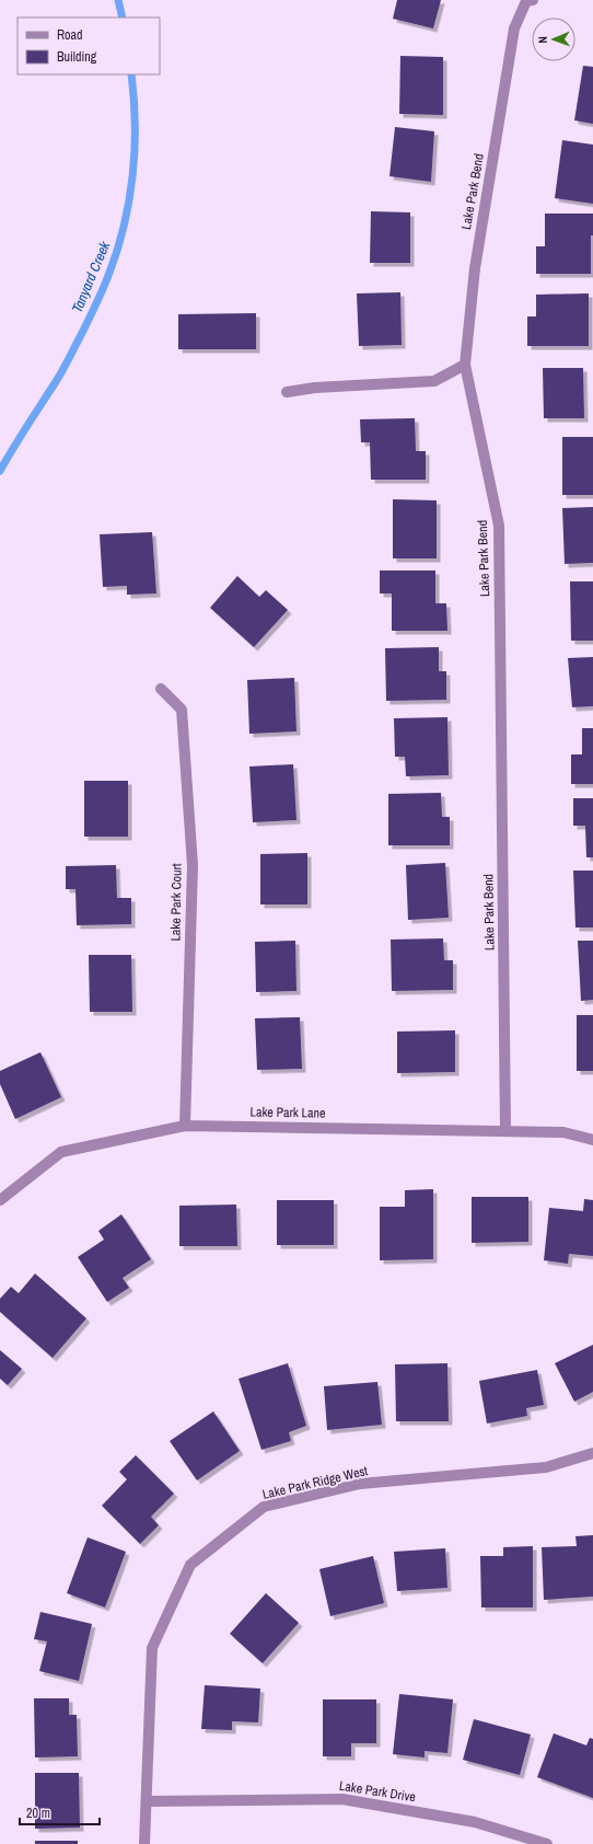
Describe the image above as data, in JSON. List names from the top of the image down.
{
  "streets": {
    "street": [
      "Lake Park Bend",
      "Lake Park Court",
      "Lake Park Lane",
      "Lake Park Ridge West",
      "Lake Park Drive"
    ]
  },
  "crossings": [
    ["Lake Park Bend", "Lake Park Lane"],
    ["Lake Park Court", "Lake Park Lane"],
    ["Lake Park Ridge West", "Lake Park Drive"]
  ],
  "water": ["Tanyard Creek"],
  "legend": ["Road", "Building"],
  "scale_bar": "20 m",
  "north": "left"
}
